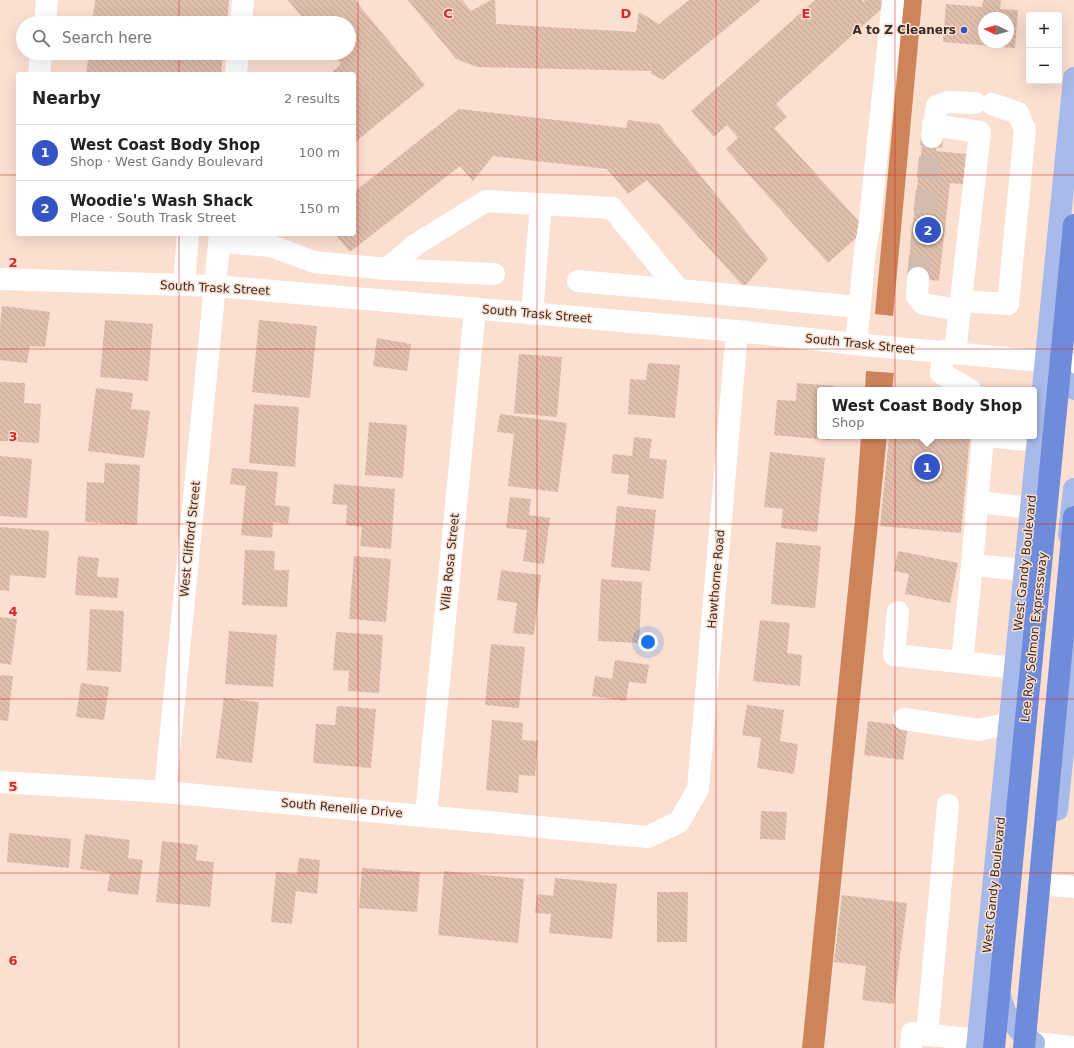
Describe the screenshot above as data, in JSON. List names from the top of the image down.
{
  "streets": {
    "highway": ["Lee Roy Selmon Expressway"],
    "main road": ["West Gandy Boulevard"],
    "street": [
      "South Trask Street",
      "West Clifford Street",
      "Villa Rosa Street",
      "Hawthorne Road",
      "South Renellie Drive"
    ]
  },
  "crossings": [
    ["South Trask Street", "West Clifford Street"],
    ["South Trask Street", "Villa Rosa Street"],
    ["South Trask Street", "West Gandy Boulevard"],
    ["South Trask Street", "Hawthorne Road"],
    ["West Clifford Street", "South Renellie Drive"],
    ["Villa Rosa Street", "South Renellie Drive"],
    ["West Gandy Boulevard", "Lee Roy Selmon Expressway"],
    ["Hawthorne Road", "South Renellie Drive"]
  ],
  "places": ["A to Z Cleaners"],
  "north": "left",
  "page": {
    "map_buttons": ["+", "−"],
    "search": "Search here",
    "heading": ["Nearby", "2 results"],
    "list": [
      {
        "mark": "1",
        "name": "West Coast Body Shop",
        "note": "Shop · West Gandy Boulevard",
        "value": "100 m"
      },
      {
        "mark": "2",
        "name": "Woodie's Wash Shack",
        "note": "Place · South Trask Street",
        "value": "150 m"
      }
    ],
    "pins": ["2", "1"],
    "popup": ["West Coast Body Shop", "Shop"]
  },
  "grid": {
    "columns": ["C", "D", "E"],
    "rows": [
      "2",
      "3",
      "4",
      "5",
      "6"
    ]
  }
}
